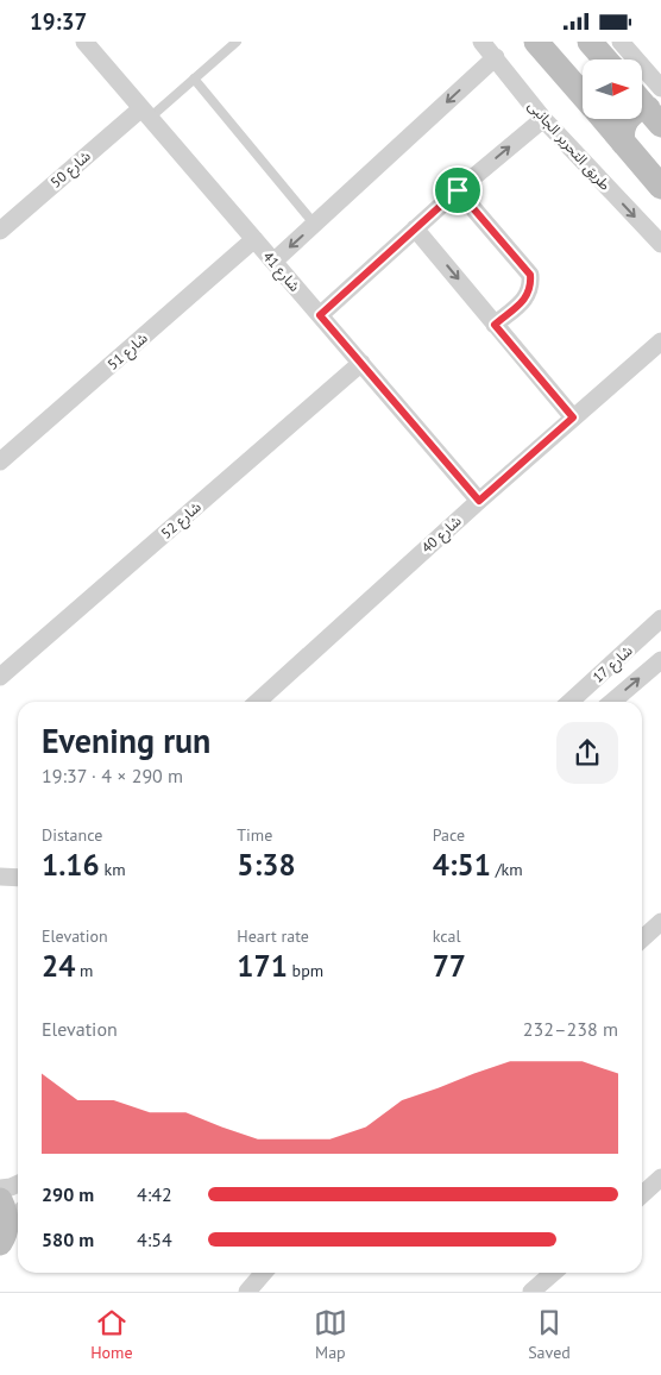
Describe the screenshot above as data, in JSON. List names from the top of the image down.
{
  "streets": {
    "street": [
      "طريق التحرير الجانبى",
      "شارع 50",
      "شارع 41",
      "شارع 51",
      "شارع 52",
      "شارع 40",
      "شارع 17"
    ]
  },
  "crossings": [
    ["شارع 50", "شارع 41"],
    ["شارع 41", "شارع 51"],
    ["شارع 41", "شارع 52"],
    ["شارع 41", "شارع 40"]
  ],
  "north": "right",
  "page": {
    "status": "19:37",
    "heading": ["Evening run", "19:37 · 4 × 290 m"],
    "stats": [
      ["Distance", "1.16 km"],
      ["Time", "5:38"],
      ["Pace", "4:51 /km"],
      ["Elevation", "24 m"],
      ["Heart rate", "171 bpm"],
      ["kcal", "77"]
    ],
    "chart": ["Elevation", "232–238 m"],
    "list": [
      {
        "name": "290 m",
        "note": "4:42"
      },
      {
        "name": "580 m",
        "note": "4:54"
      }
    ],
    "tabs": ["Home", "Map", "Saved"]
  }
}
